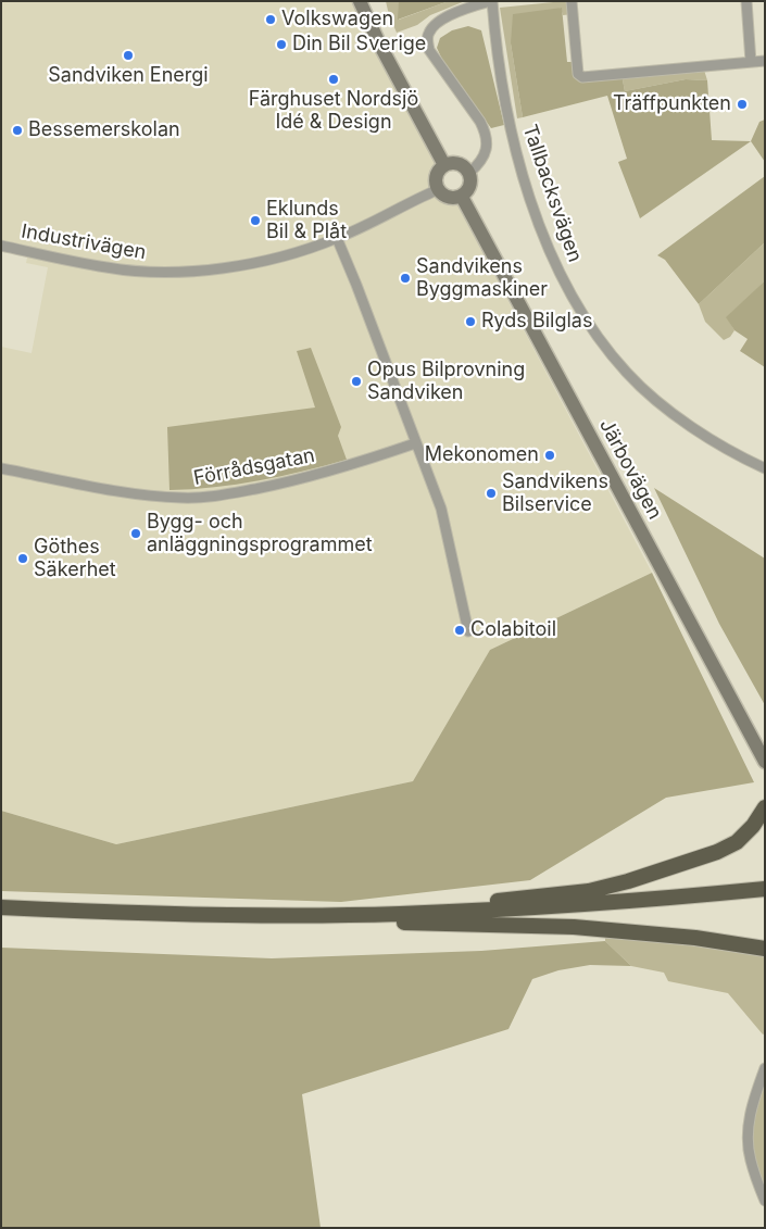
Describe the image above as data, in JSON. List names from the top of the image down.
{
  "streets": {
    "main road": ["Järbovägen"],
    "street": ["Tallbacksvägen", "Industrivägen", "Förrådsgatan"]
  },
  "crossings": [
    ["Industrivägen", "Järbovägen"]
  ],
  "places": [
    "Volkswagen",
    "Din Bil Sverige",
    "Sandviken Energi",
    "Färghuset Nordsjö Idé & Design",
    "Träffpunkten",
    "Bessemerskolan",
    "Eklunds Bil & Plåt",
    "Sandvikens Byggmaskiner",
    "Ryds Bilglas",
    "Opus Bilprovning Sandviken",
    "Mekonomen",
    "Sandvikens Bilservice",
    "Bygg- och anläggningsprogrammet",
    "Göthes Säkerhet",
    "Colabitoil"
  ]
}
